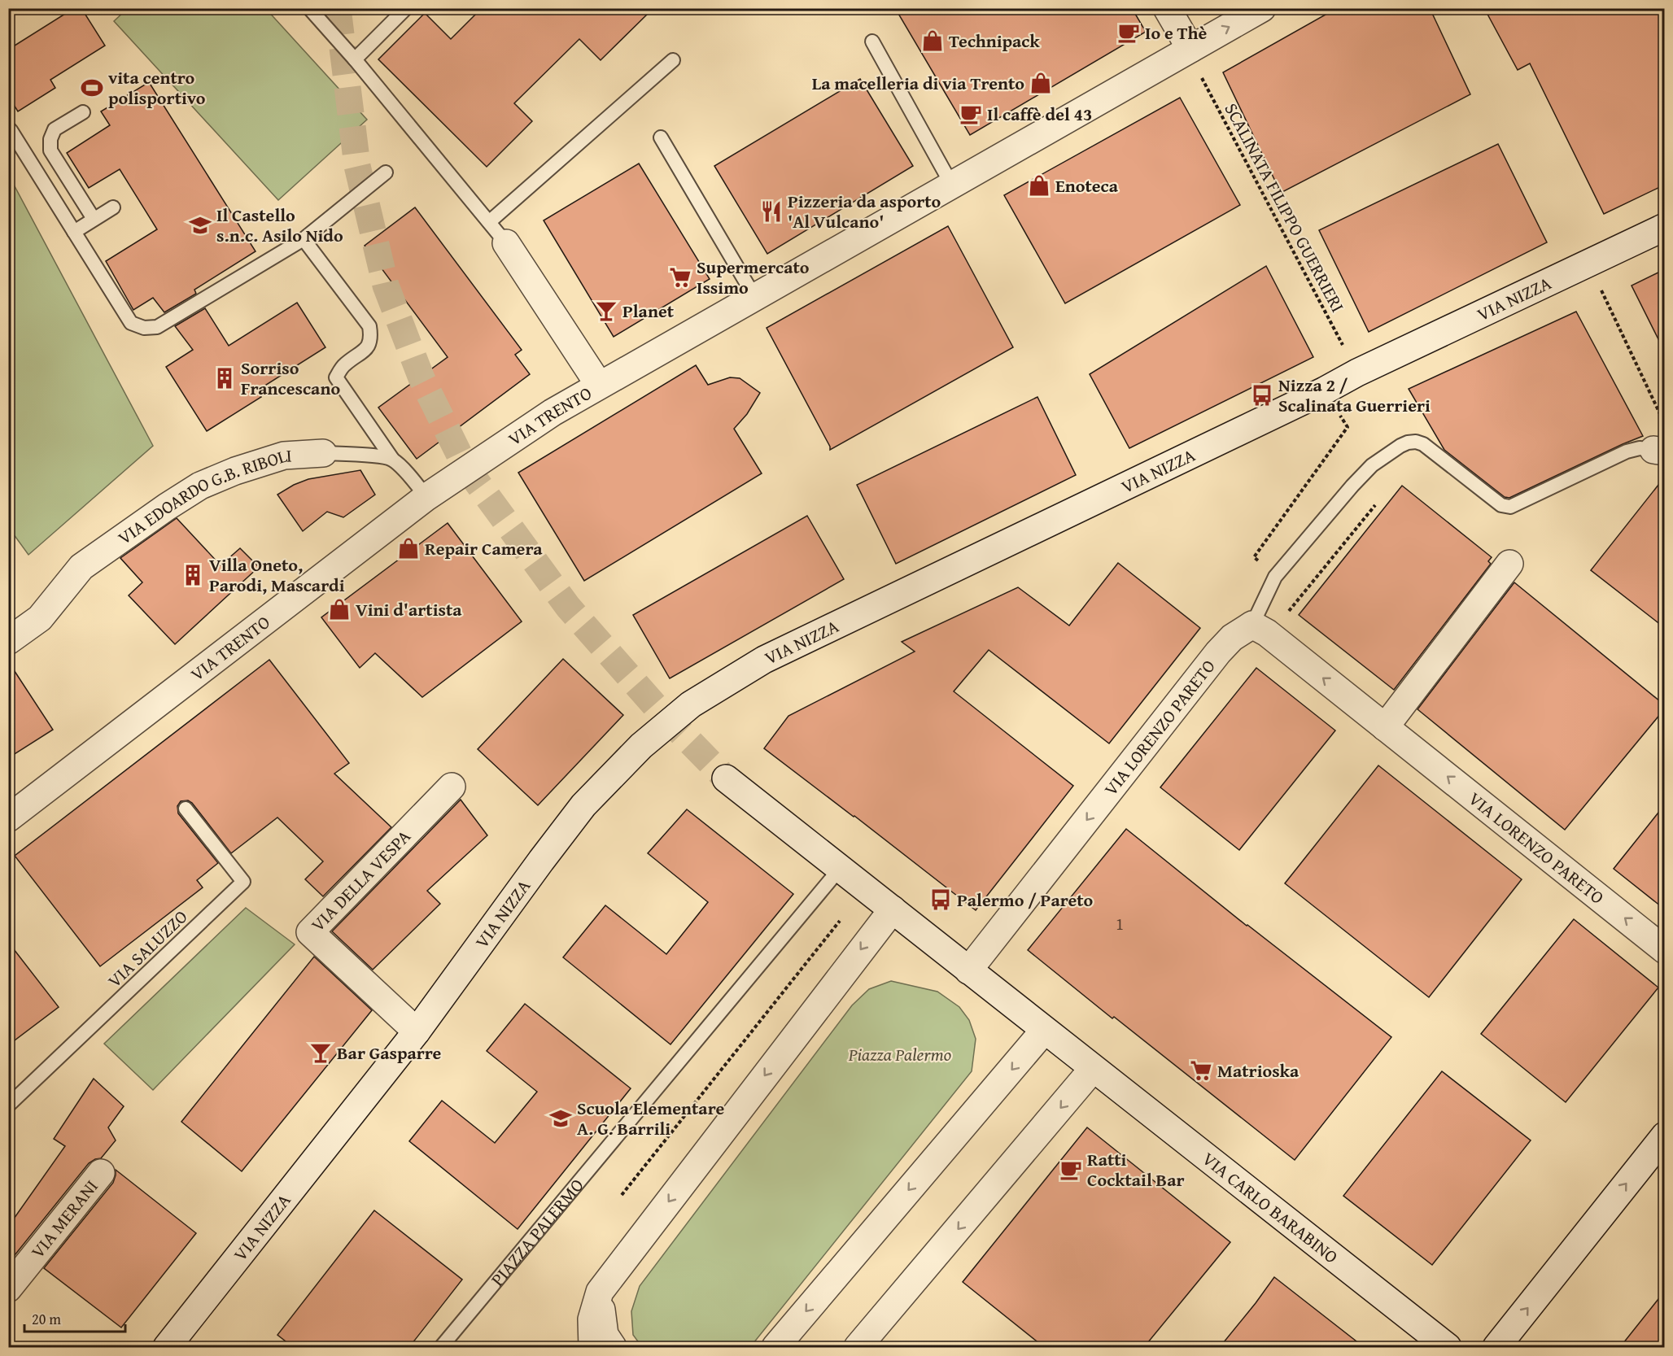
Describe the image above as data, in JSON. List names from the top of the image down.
{
  "streets": {
    "street": [
      "VIA NIZZA",
      "VIA TRENTO",
      "VIA EDOARDO G.B. RIBOLI",
      "VIA LORENZO PARETO",
      "VIA DELLA VESPA",
      "VIA CARLO BARABINO",
      "VIA MERANI"
    ],
    "lane": ["VIA SALUZZO", "PIAZZA PALERMO"],
    "path": ["SCALINATA FILIPPO GUERRIERI"]
  },
  "crossings": [
    ["VIA NIZZA", "VIA DELLA VESPA"]
  ],
  "parks": ["Piazza Palermo"],
  "places": {
    "cafe": ["Io e Thè", "Il caffè del 43", "Ratti Cocktail Bar"],
    "shop": [
      "Technipack",
      "La macelleria di via Trento",
      "Enoteca",
      "Repair Camera",
      "Vini d'artista"
    ],
    "sports": ["vita centro polisportivo"],
    "restaurant": ["Pizzeria da asporto 'Al Vulcano'"],
    "school or university": ["Il Castello s.n.c. Asilo Nido", "Scuola Elementare A. G. Barrili"],
    "supermarket": ["Supermercato Issimo", "Matrioska"],
    "bar": ["Planet", "Bar Gasparre"],
    "building": ["Sorriso Francescano", "Villa Oneto, Parodi, Mascardi"],
    "bus stop": ["Nizza 2 / Scalinata Guerrieri", "Palermo / Pareto"]
  },
  "house_numbers": ["1"],
  "scale_bar": "20 m"
}
